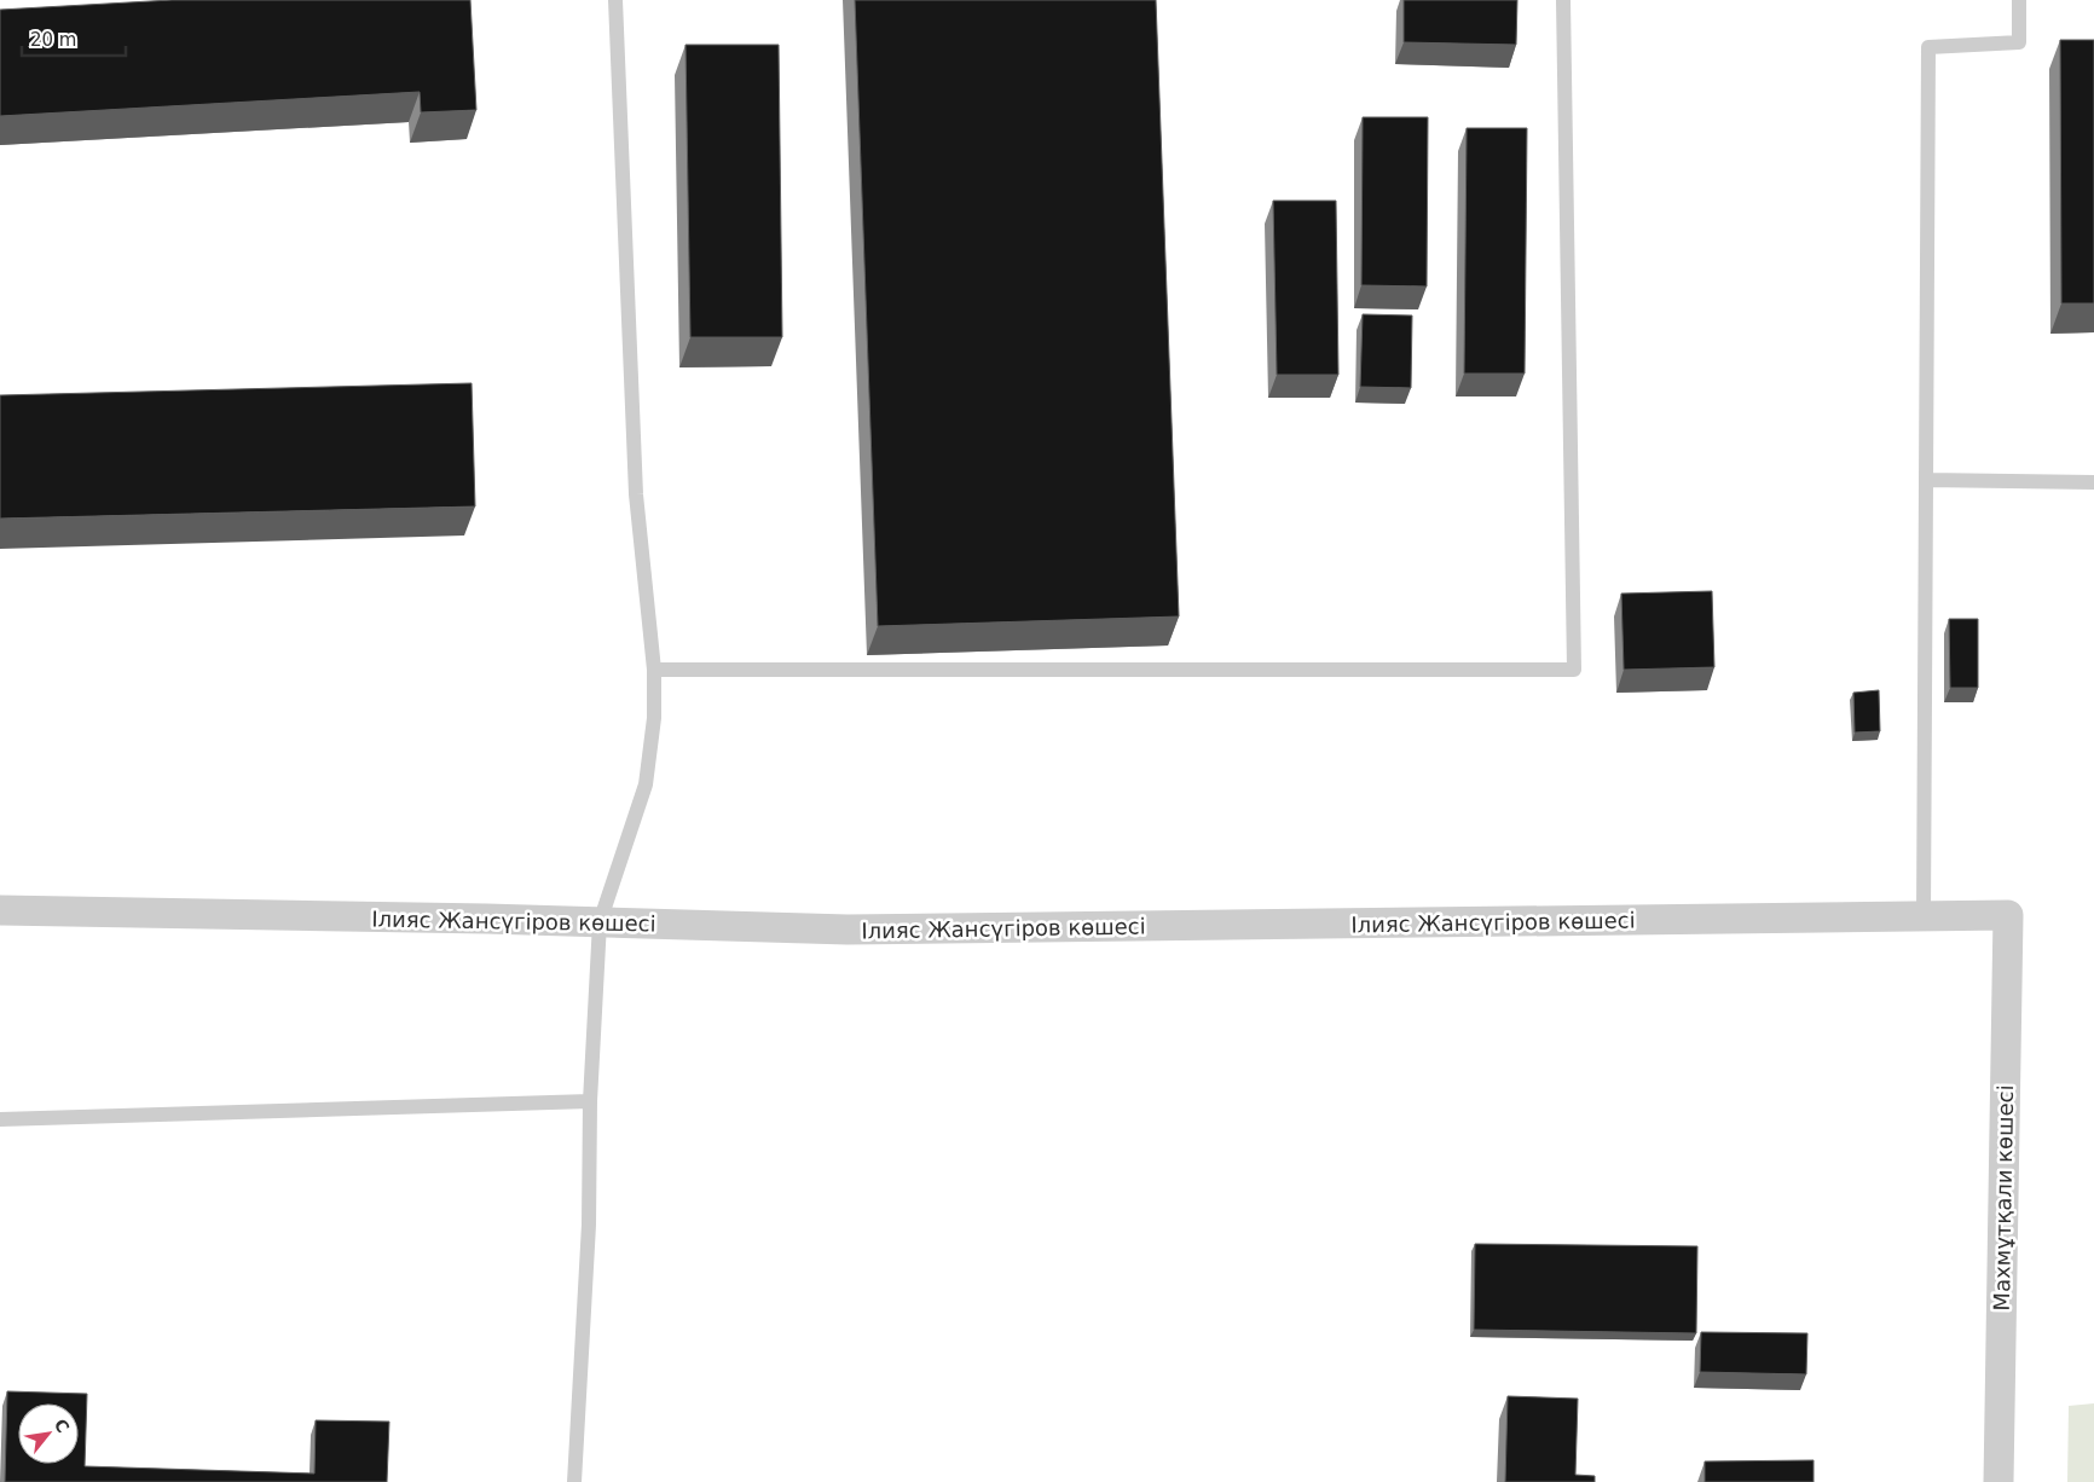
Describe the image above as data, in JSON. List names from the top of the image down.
{
  "streets": {
    "street": ["Ілияс Жансүгіров көшесі", "Махмұтқали көшесі"]
  },
  "crossings": [
    ["Ілияс Жансүгіров көшесі", "Махмұтқали көшесі"]
  ],
  "scale_bar": "20 m",
  "north": "top right"
}
